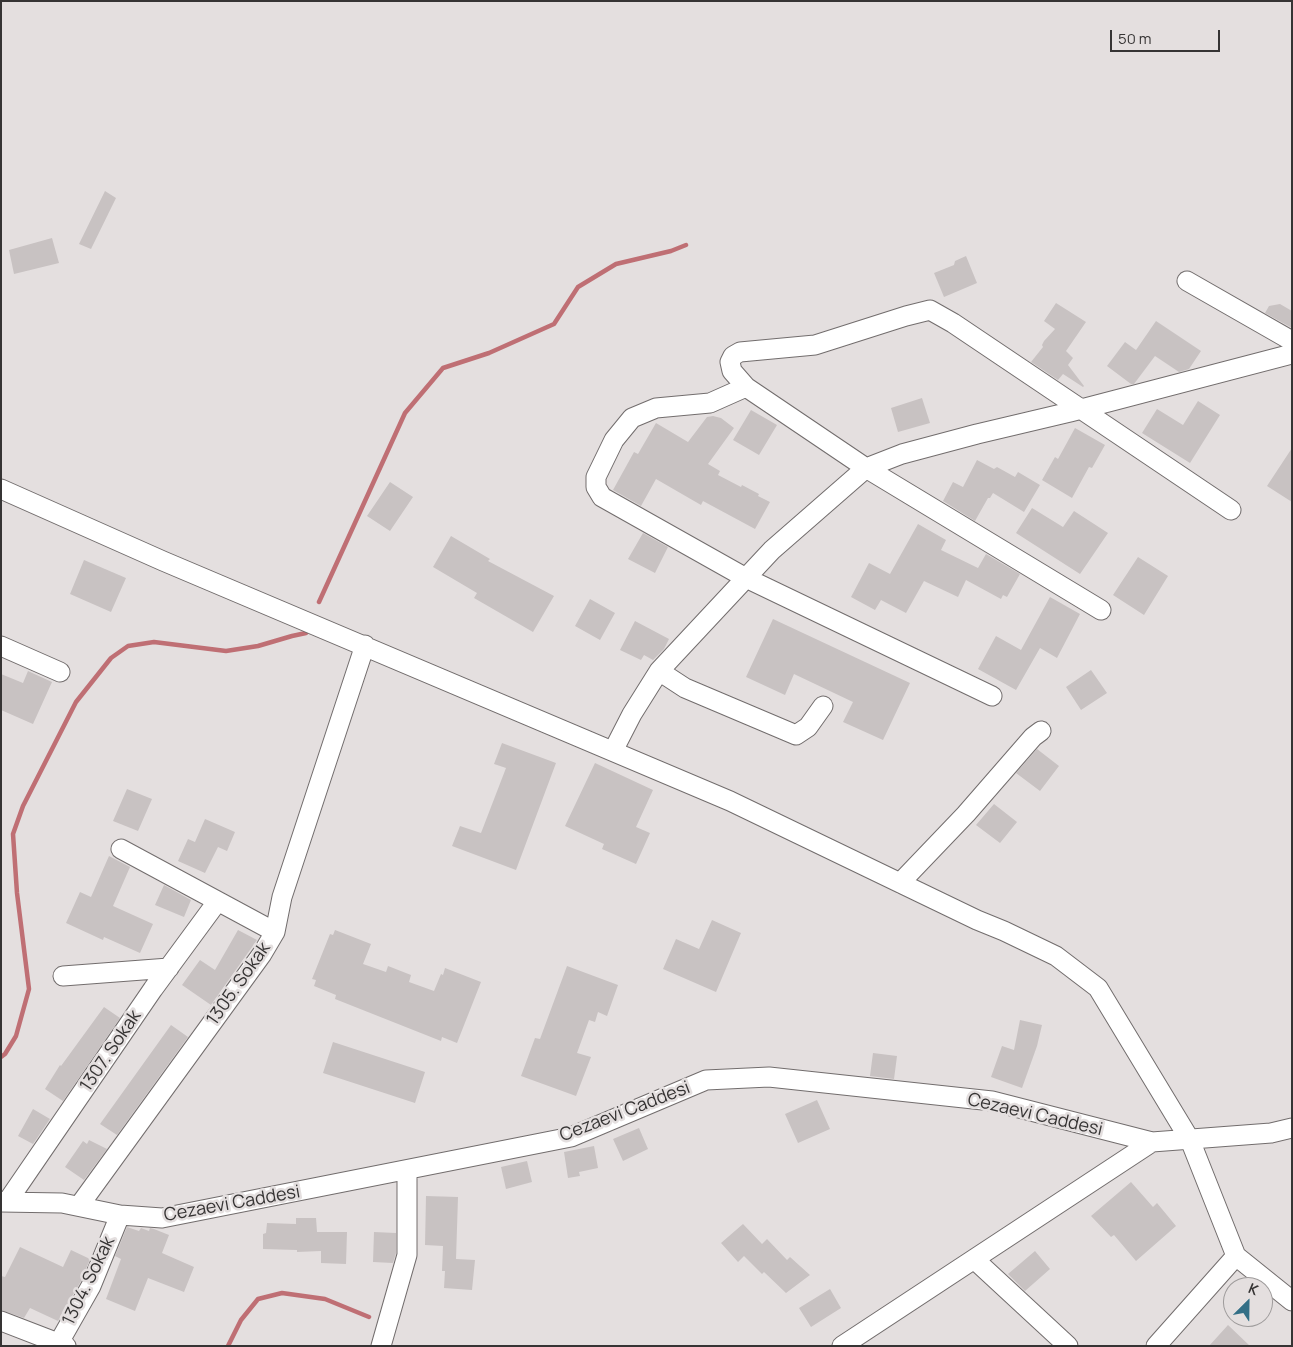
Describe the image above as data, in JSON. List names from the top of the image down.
{
  "streets": {
    "street": [
      "1305. Sokak",
      "1307. Sokak",
      "Cezaevi Caddesi",
      "1304. Sokak"
    ]
  },
  "crossings": [
    ["1305. Sokak", "Cezaevi Caddesi"],
    ["1307. Sokak", "Cezaevi Caddesi"],
    ["Cezaevi Caddesi", "1304. Sokak"]
  ],
  "scale_bar": "50 m",
  "north": "top right"
}
